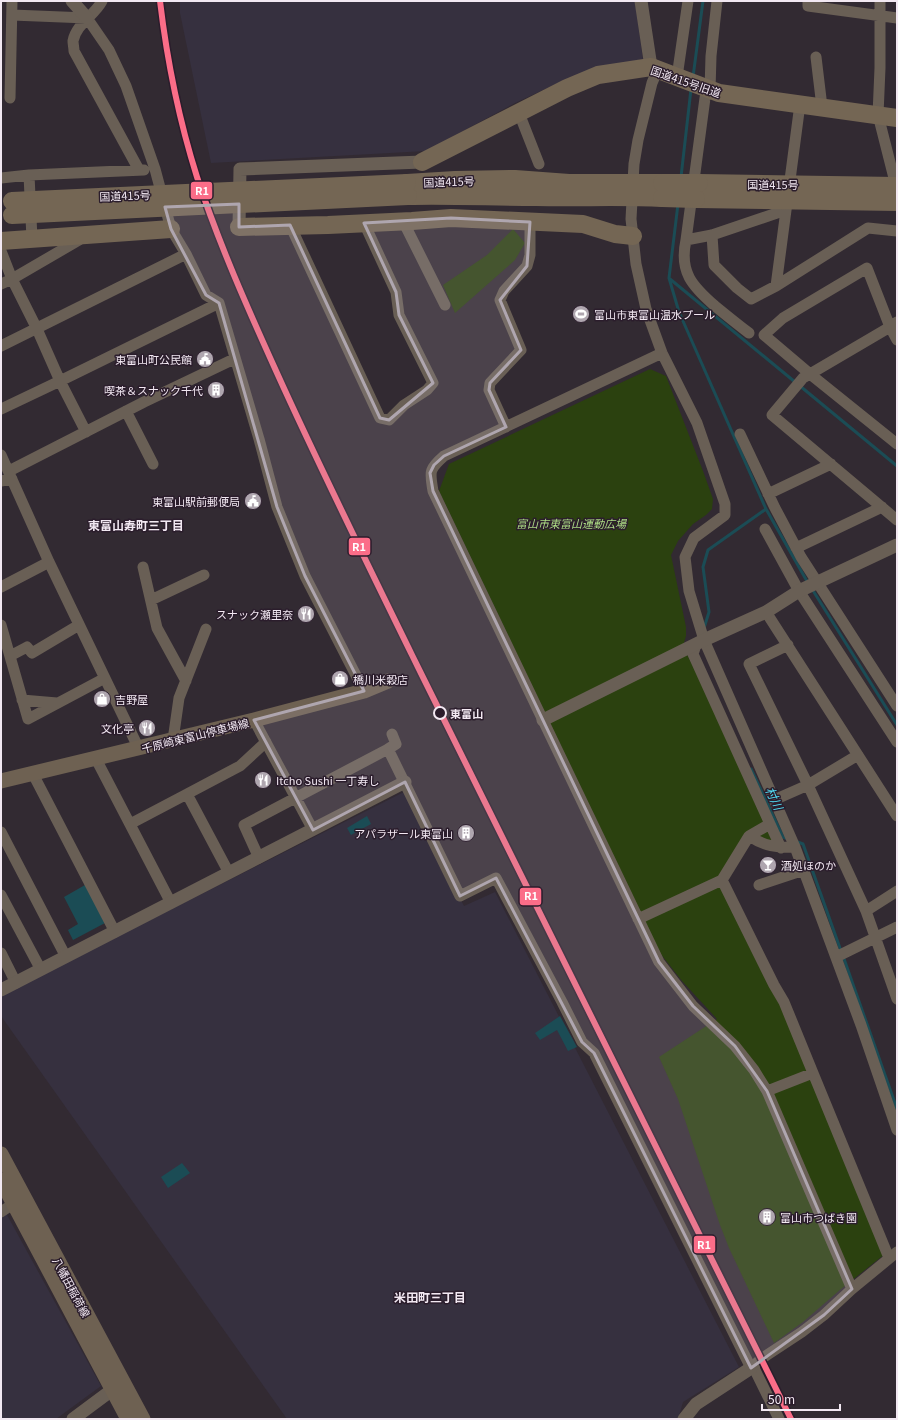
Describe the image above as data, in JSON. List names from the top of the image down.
{
  "streets": {
    "highway": ["国道415号旧道", "国道415号"],
    "main road": ["千原崎東富山停車場線", "八幡田稲荷線"]
  },
  "districts": ["東富山寿町三丁目", "米田町三丁目"],
  "water": ["村川"],
  "parks": ["富山市東富山運動広場"],
  "places": {
    "sports": ["富山市東富山温水プール"],
    "public building": ["東富山町公民館", "東富山駅前郵便局"],
    "building": ["喫茶＆スナック千代", "アパラザール東富山", "富山市つばき園"],
    "restaurant": ["スナック瀬里奈", "文化亭", "Itcho Sushi 一丁寿し"],
    "shop": ["橋川米穀店", "吉野屋"],
    "other": ["東富山"],
    "bar": ["酒処ほのか"]
  },
  "lines": ["transit line R1"],
  "scale_bar": "50 m"
}
